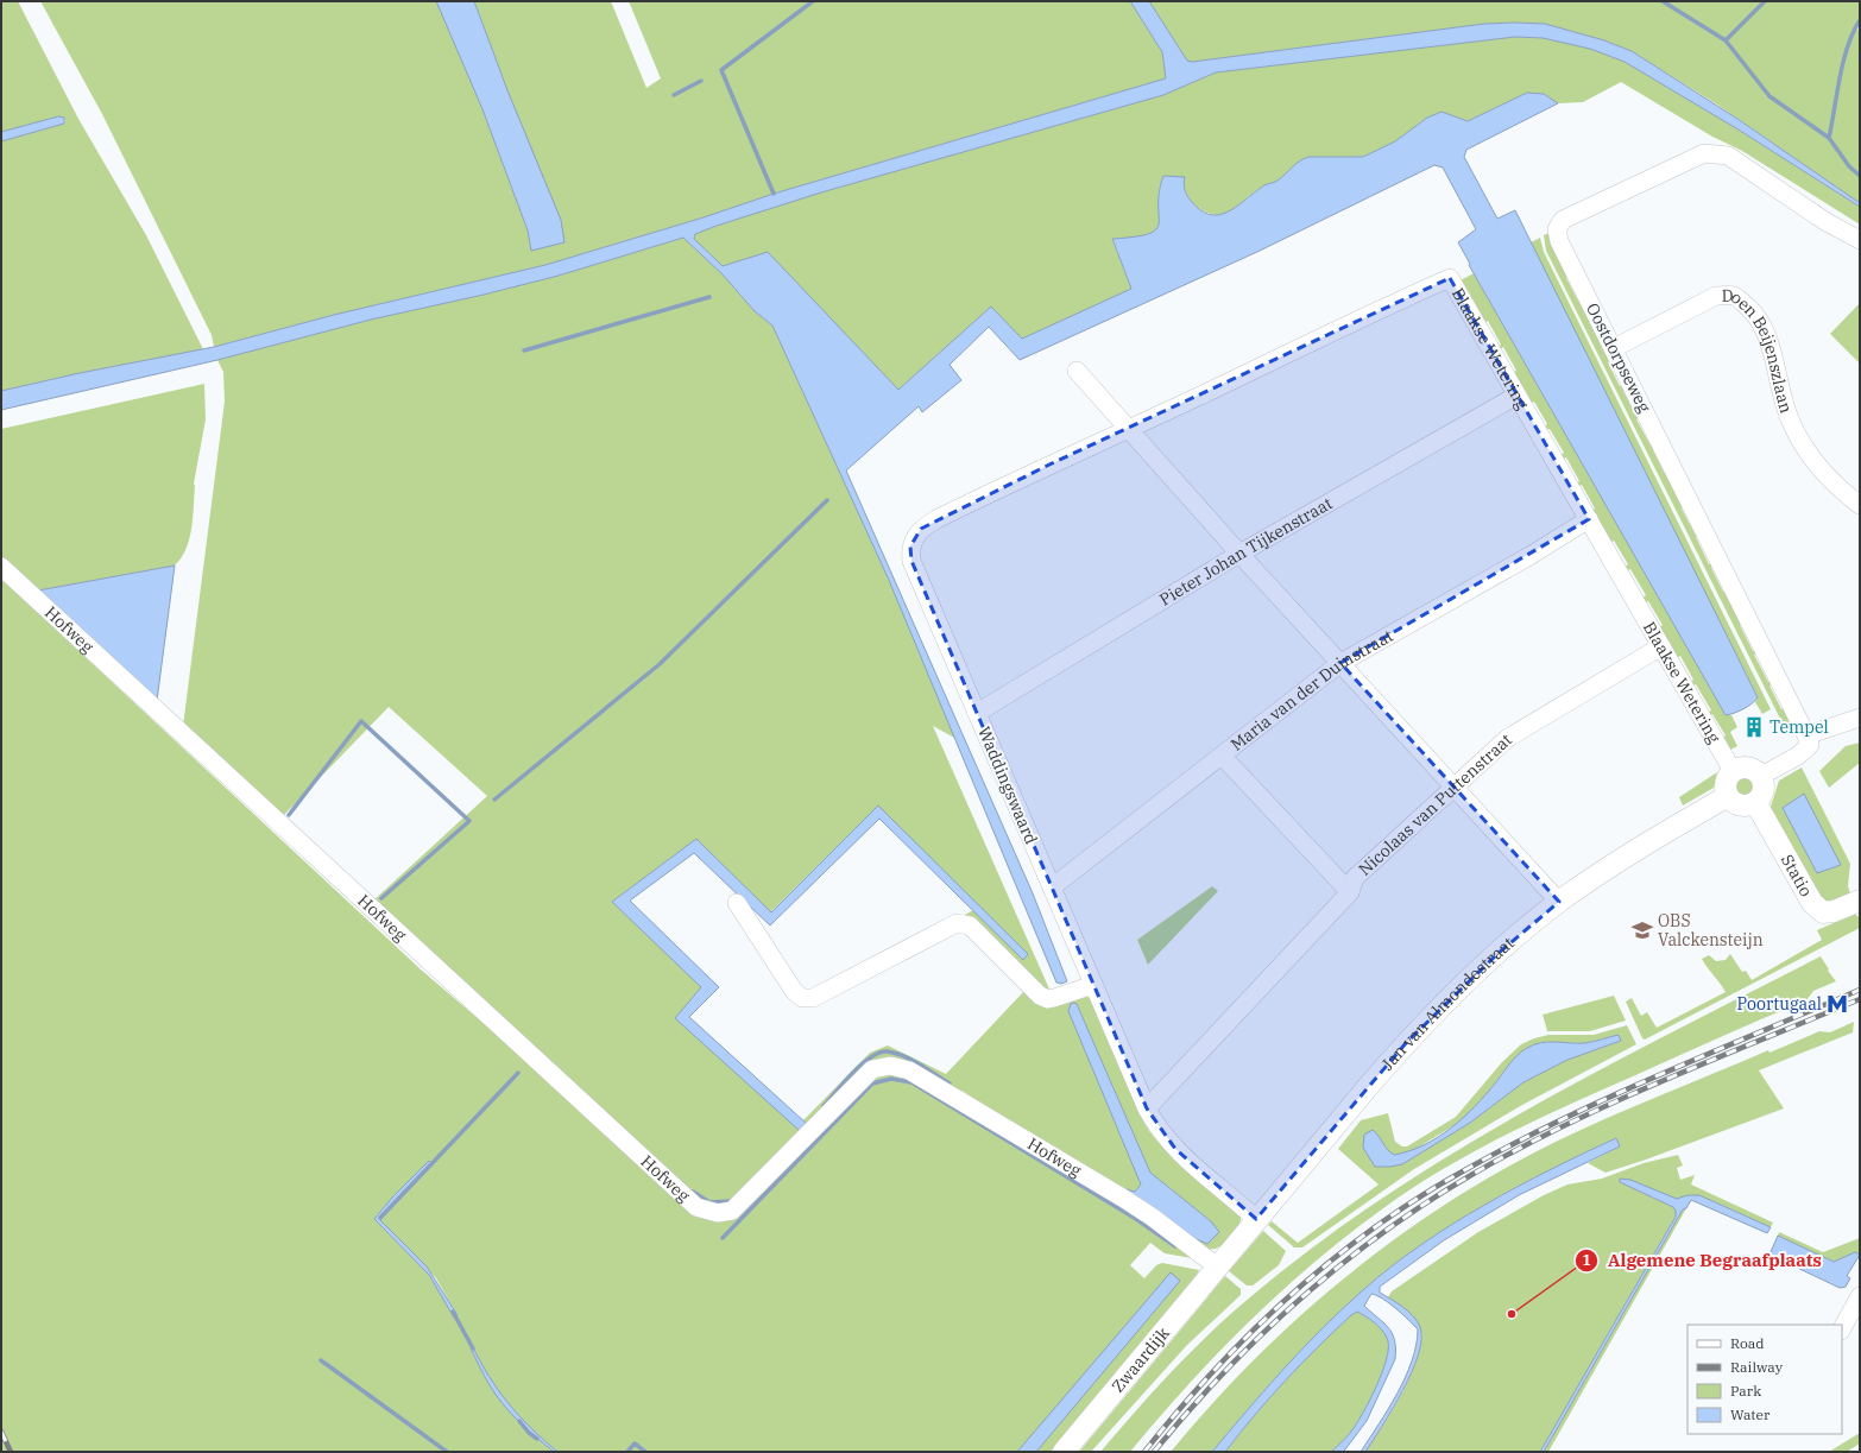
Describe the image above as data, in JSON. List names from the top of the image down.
{
  "streets": {
    "street": [
      "Blaakse Wetering",
      "Oostdorpseweg",
      "Doen Beijenszlaan",
      "Pieter Johan Tijkenstraat",
      "Hofweg",
      "Maria van der Duinstraat",
      "Waddingswaard",
      "Nicolaas van Puttenstraat",
      "Statio",
      "Jan van Almondestraat",
      "Zwaardijk"
    ]
  },
  "crossings": [
    ["Blaakse Wetering", "Pieter Johan Tijkenstraat"],
    ["Blaakse Wetering", "Maria van der Duinstraat"],
    ["Blaakse Wetering", "Waddingswaard"],
    ["Blaakse Wetering", "Nicolaas van Puttenstraat"],
    ["Blaakse Wetering", "Statio"],
    ["Blaakse Wetering", "Jan van Almondestraat"],
    ["Oostdorpseweg", "Doen Beijenszlaan"],
    ["Pieter Johan Tijkenstraat", "Waddingswaard"],
    ["Hofweg", "Jan van Almondestraat"],
    ["Hofweg", "Zwaardijk"],
    ["Maria van der Duinstraat", "Waddingswaard"],
    ["Waddingswaard", "Nicolaas van Puttenstraat"],
    ["Waddingswaard", "Jan van Almondestraat"],
    ["Statio", "Jan van Almondestraat"],
    ["Jan van Almondestraat", "Zwaardijk"]
  ],
  "places": {
    "building": ["Tempel"],
    "school or university": ["OBS Valckensteijn"],
    "metro station": ["Poortugaal"],
    "other": ["Algemene Begraafplaats"]
  },
  "legend": [
    "Road",
    "Railway",
    "Park",
    "Water"
  ]
}
